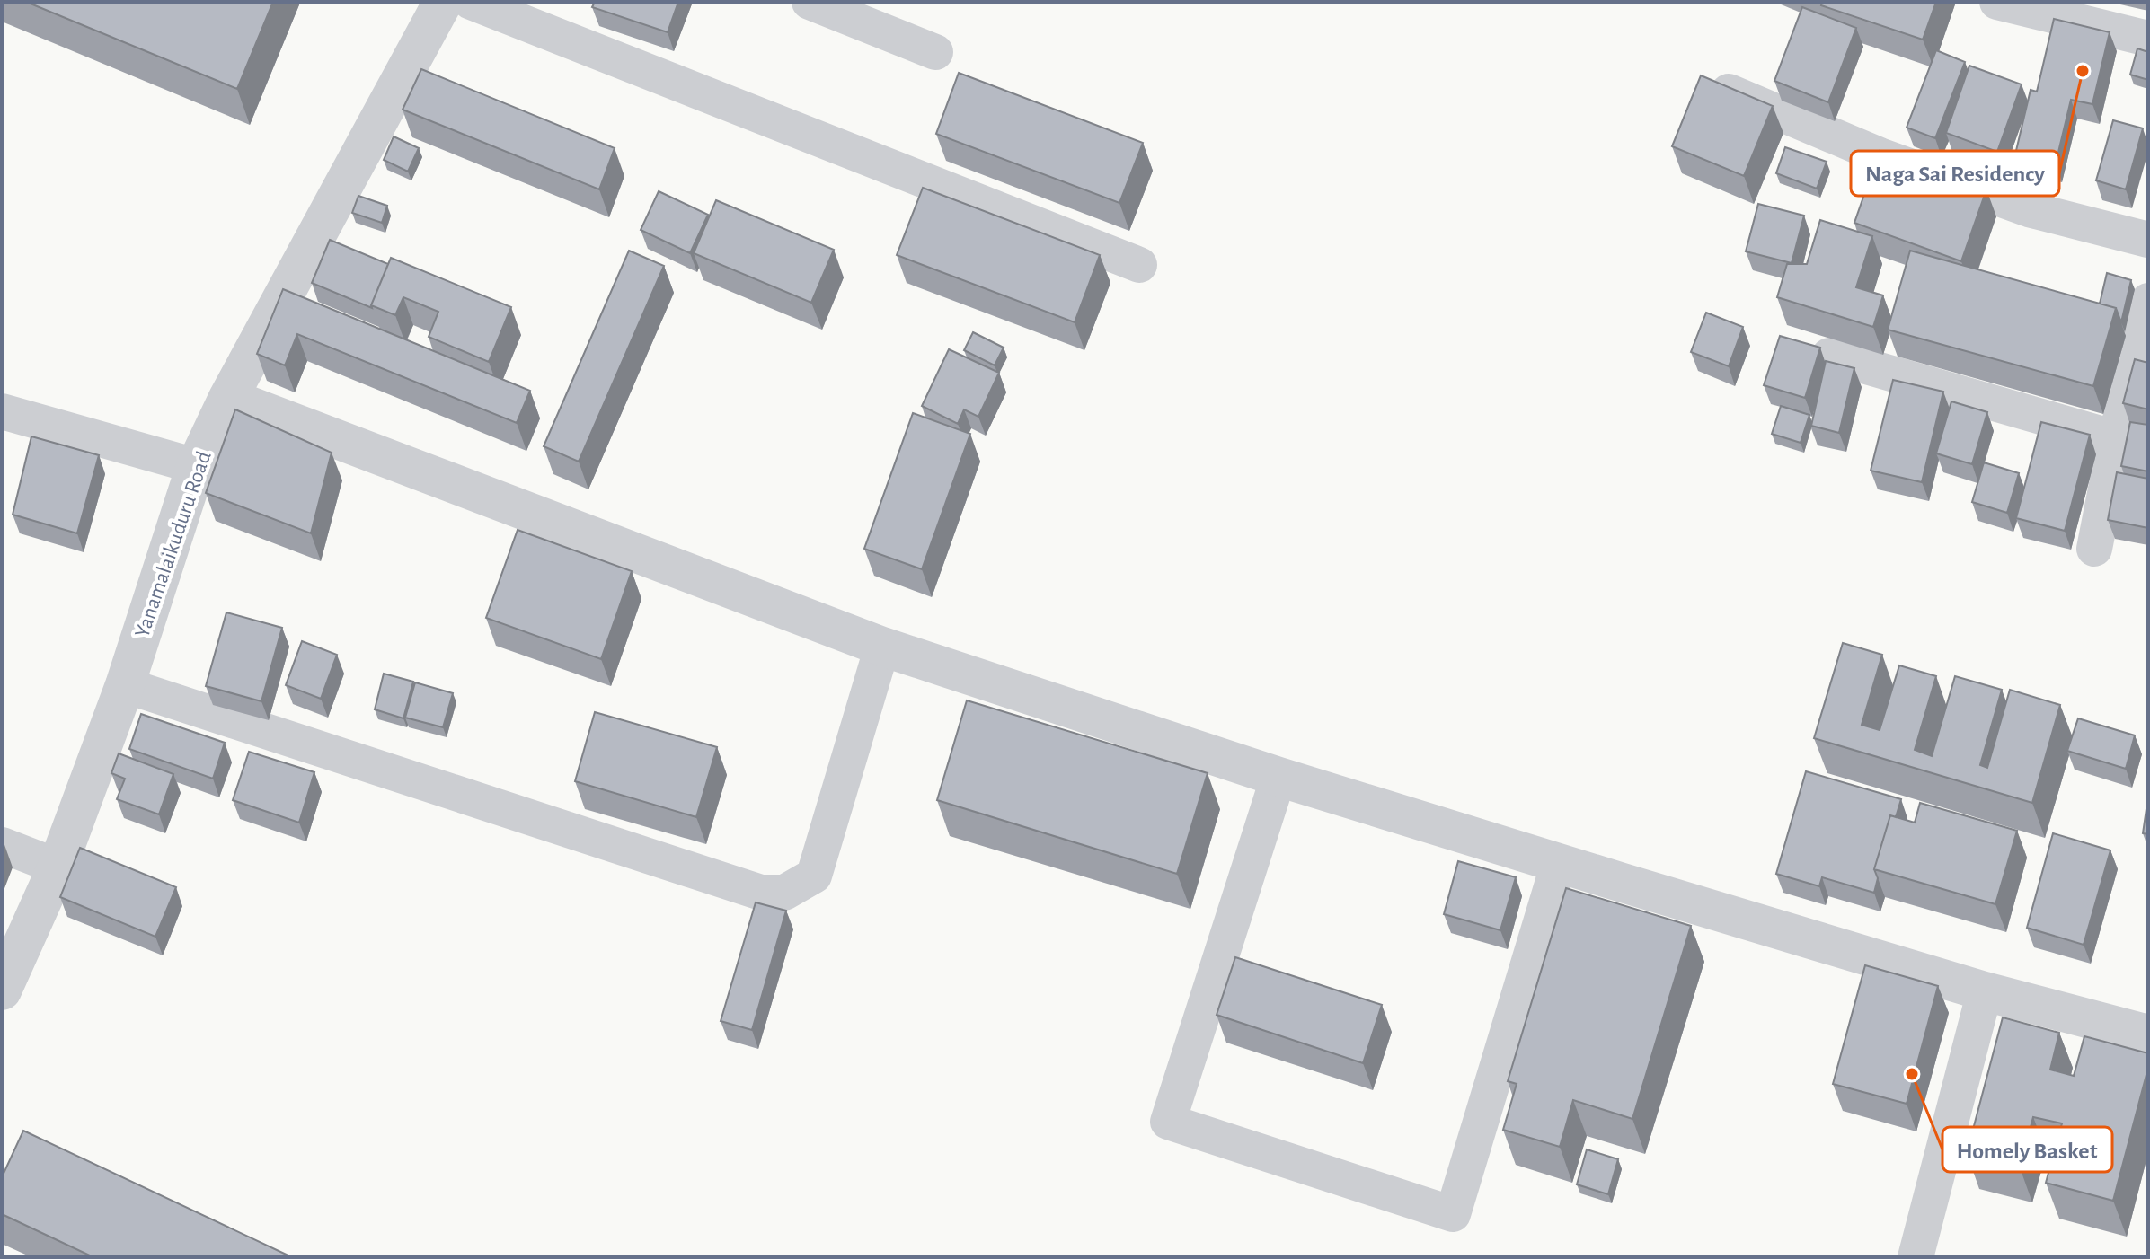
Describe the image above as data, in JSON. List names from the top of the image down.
{
  "streets": {
    "street": ["Yanamalaikuduru Road"]
  },
  "places": ["Naga Sai Residency", "Homely Basket"]
}
